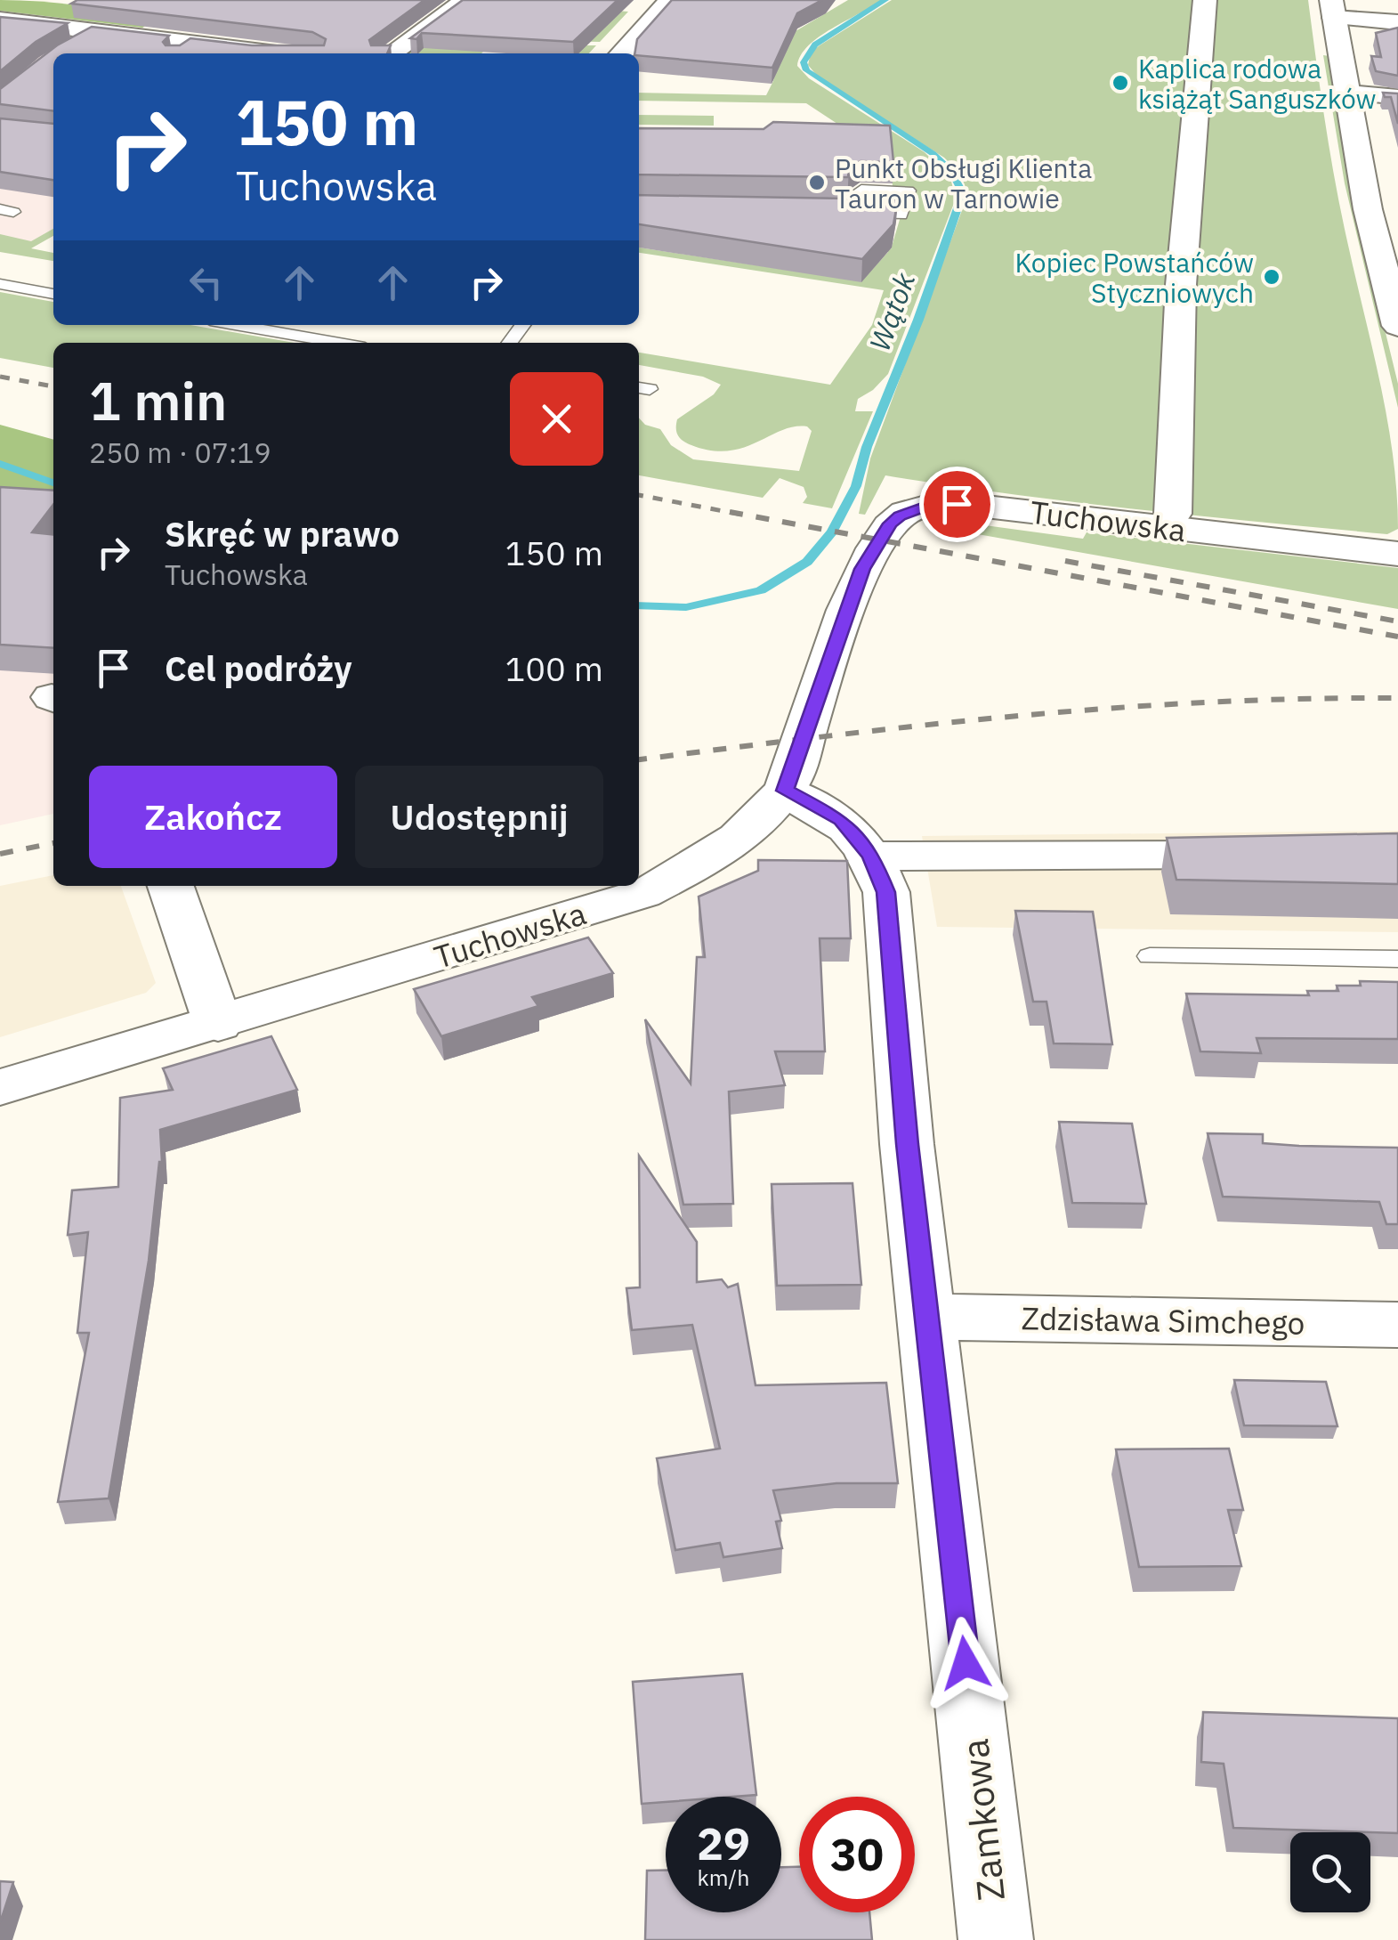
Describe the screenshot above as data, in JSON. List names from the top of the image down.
{
  "streets": {
    "street": ["Tuchowska", "Zdzisława Simchego", "Zamkowa"]
  },
  "crossings": [
    ["Tuchowska", "Zamkowa"],
    ["Zdzisława Simchego", "Zamkowa"]
  ],
  "water": ["Wątok"],
  "places": ["Kaplica rodowa książąt Sanguszków", "Punkt Obsługi Klienta Tauron w Tarnowie", "Kopiec Powstańców Styczniowych"],
  "page": {
    "turn": ["150 m", "Tuchowska"],
    "heading": ["1 min", "250 m · 07:19"],
    "list": [
      {
        "name": "Skręć w prawo",
        "note": "Tuchowska",
        "value": "150 m"
      },
      {
        "name": "Cel podróży",
        "value": "100 m"
      }
    ],
    "buttons": ["Zakończ", "Udostępnij"],
    "speed": "29 km/h",
    "limit": "30"
  }
}
